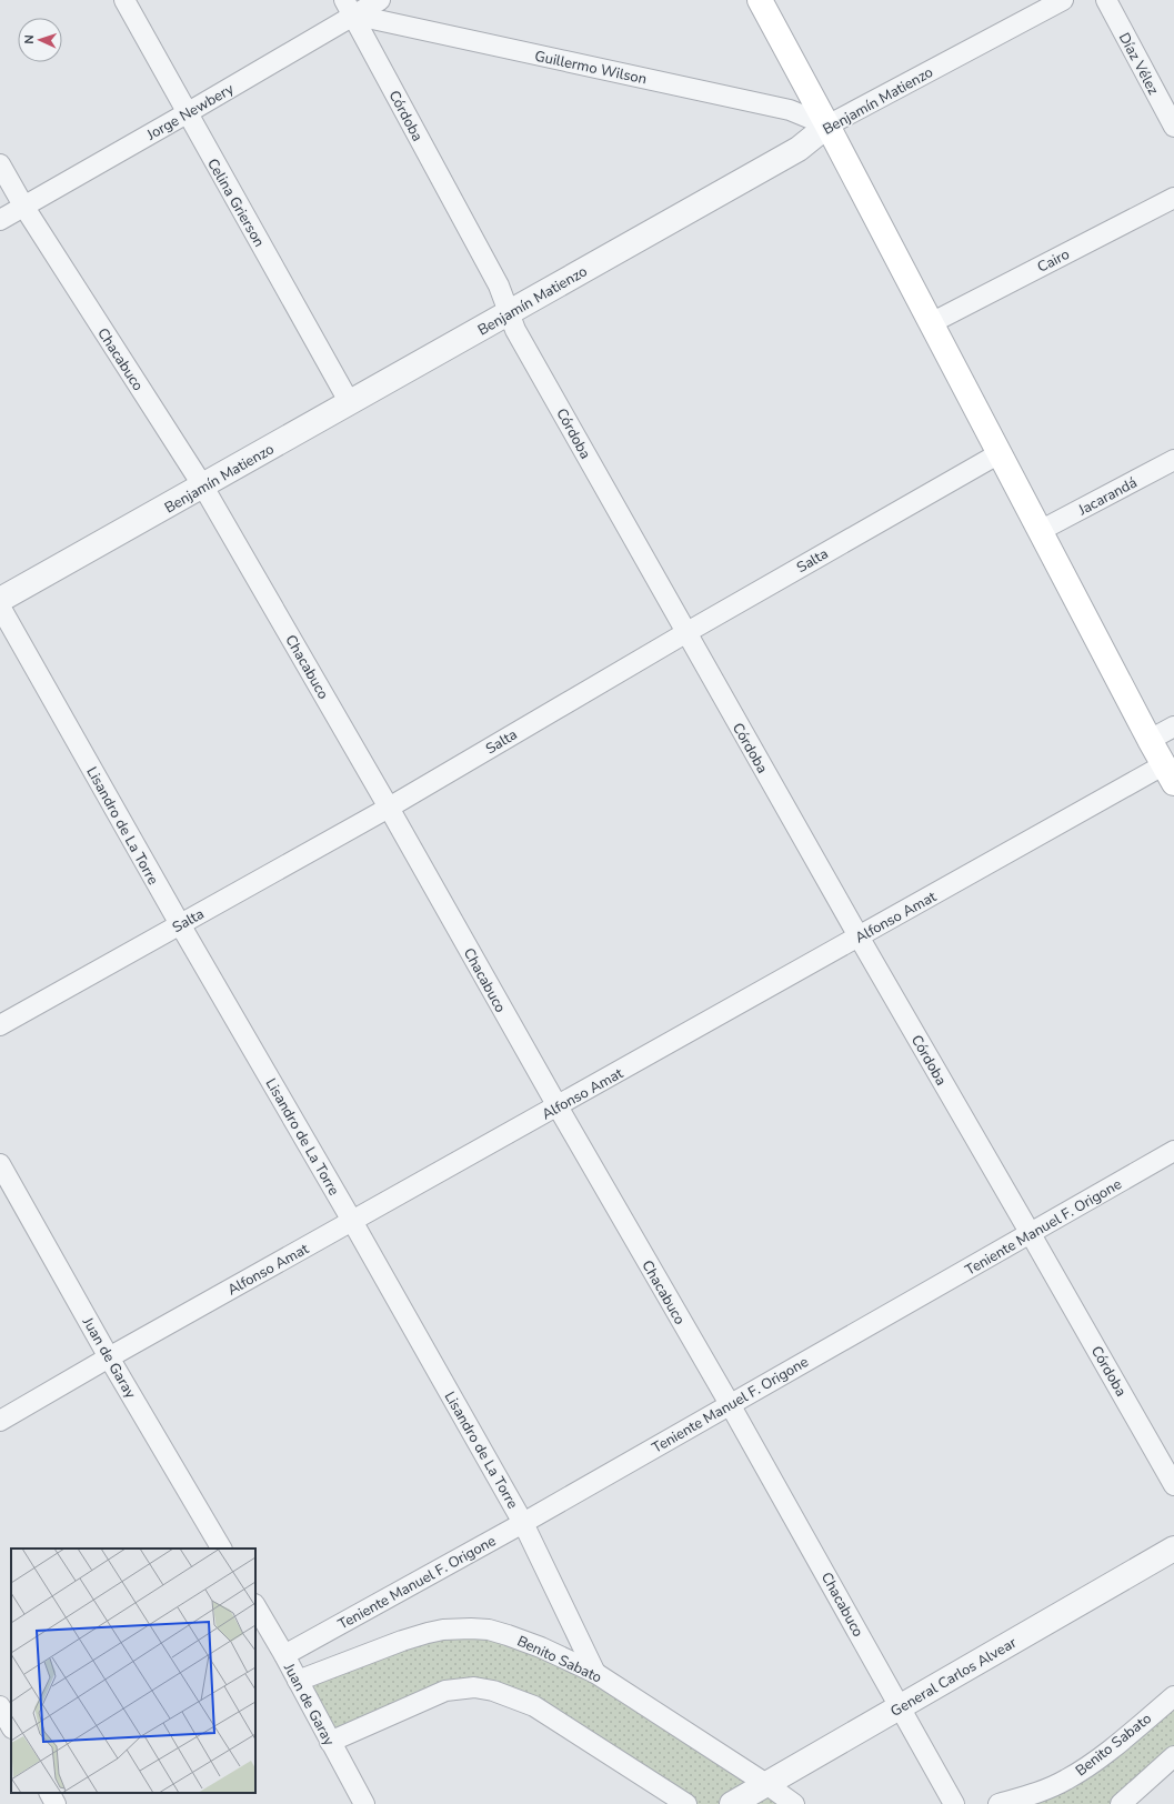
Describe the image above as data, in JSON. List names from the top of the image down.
{
  "streets": {
    "street": [
      "Díaz Vélez",
      "Guillermo Wilson",
      "Benjamín Matienzo",
      "Jorge Newbery",
      "Córdoba",
      "Celina Grierson",
      "Cairo",
      "Chacabuco",
      "Jacarandá",
      "Salta",
      "Lisandro de La Torre",
      "Alfonso Amat",
      "Teniente Manuel F. Origone",
      "Juan de Garay",
      "Benito Sabato",
      "General Carlos Alvear"
    ]
  },
  "crossings": [
    ["Guillermo Wilson", "Benjamín Matienzo"],
    ["Guillermo Wilson", "Jorge Newbery"],
    ["Guillermo Wilson", "Córdoba"],
    ["Benjamín Matienzo", "Córdoba"],
    ["Benjamín Matienzo", "Celina Grierson"],
    ["Benjamín Matienzo", "Chacabuco"],
    ["Jorge Newbery", "Córdoba"],
    ["Jorge Newbery", "Celina Grierson"],
    ["Jorge Newbery", "Chacabuco"],
    ["Córdoba", "Salta"],
    ["Córdoba", "Alfonso Amat"],
    ["Córdoba", "Teniente Manuel F. Origone"],
    ["Chacabuco", "Salta"],
    ["Chacabuco", "Alfonso Amat"],
    ["Chacabuco", "Teniente Manuel F. Origone"],
    ["Chacabuco", "General Carlos Alvear"],
    ["Salta", "Lisandro de La Torre"],
    ["Lisandro de La Torre", "Alfonso Amat"],
    ["Lisandro de La Torre", "Teniente Manuel F. Origone"],
    ["Lisandro de La Torre", "Benito Sabato"],
    ["Alfonso Amat", "Juan de Garay"],
    ["Teniente Manuel F. Origone", "Juan de Garay"],
    ["Juan de Garay", "Benito Sabato"],
    ["Benito Sabato", "General Carlos Alvear"]
  ],
  "north": "left"
}
